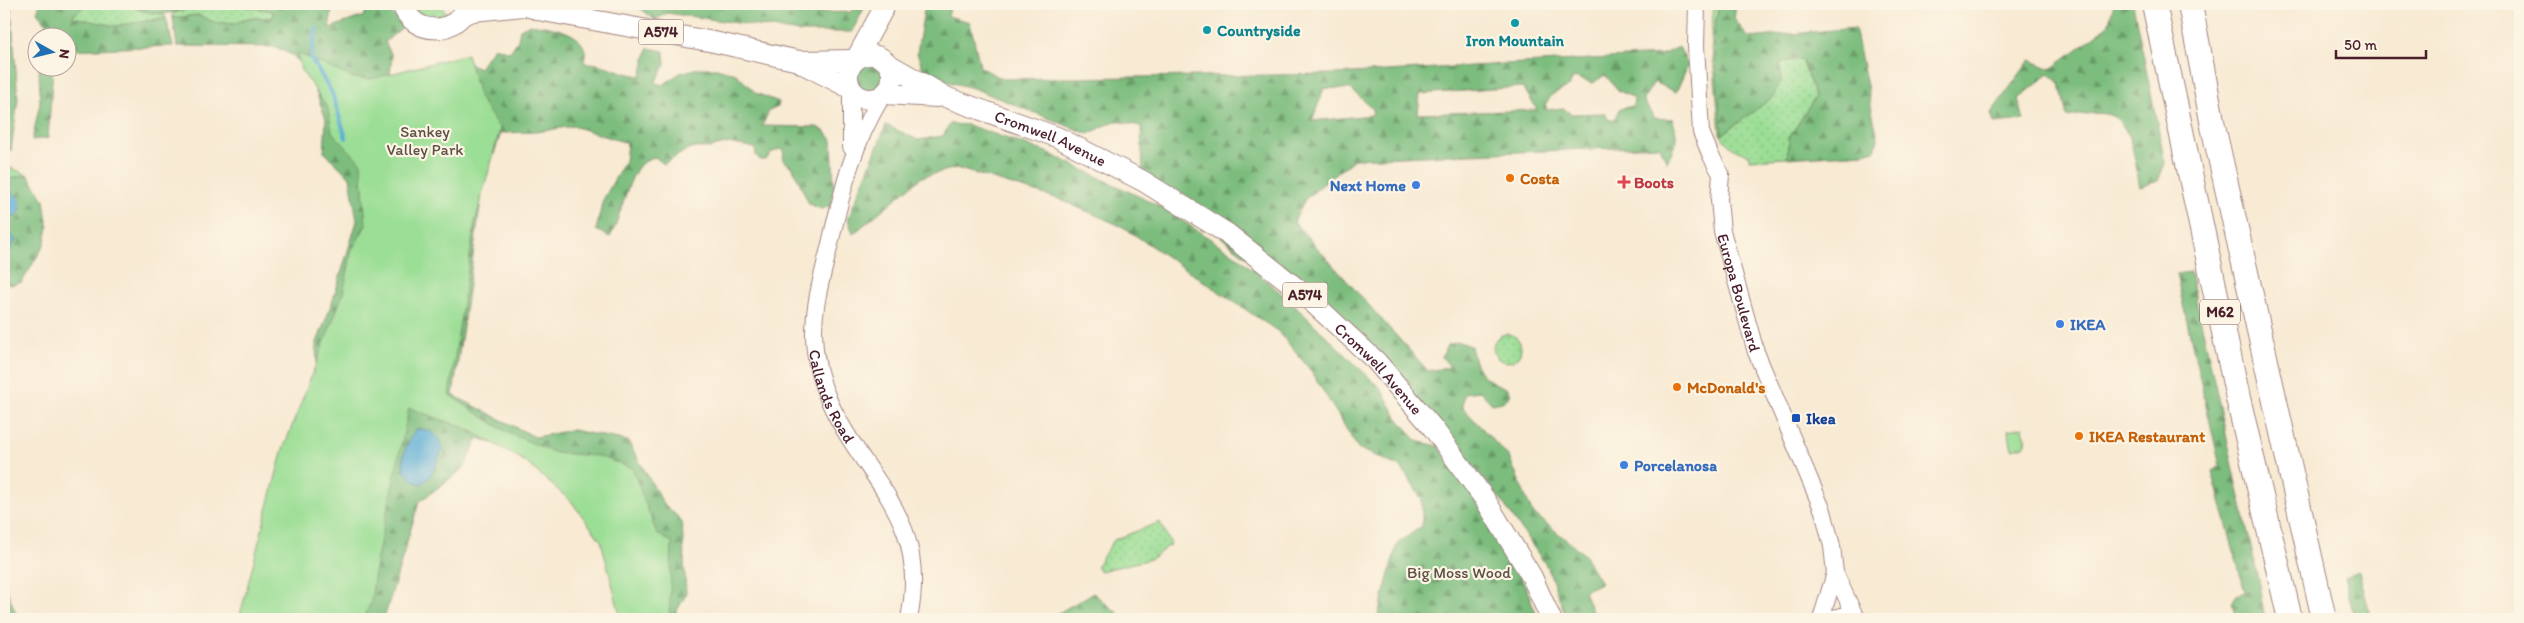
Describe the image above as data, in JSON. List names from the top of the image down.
{
  "streets": {
    "highway": ["M62"],
    "main road": ["A574", "Cromwell Avenue"],
    "street": ["Europa Boulevard", "Callands Road"]
  },
  "crossings": [
    ["A574", "Cromwell Avenue"],
    ["A574", "Callands Road"],
    ["Cromwell Avenue", "Callands Road"]
  ],
  "parks": ["Sankey Valley Park", "Big Moss Wood"],
  "places": {
    "other": [
      "Iron Mountain",
      "Countryside",
      "Costa",
      "Next Home",
      "IKEA",
      "McDonald's",
      "IKEA Restaurant",
      "Porcelanosa"
    ],
    "health": ["Boots"],
    "transit": ["Ikea"]
  },
  "scale_bar": "50 m",
  "north": "right"
}
